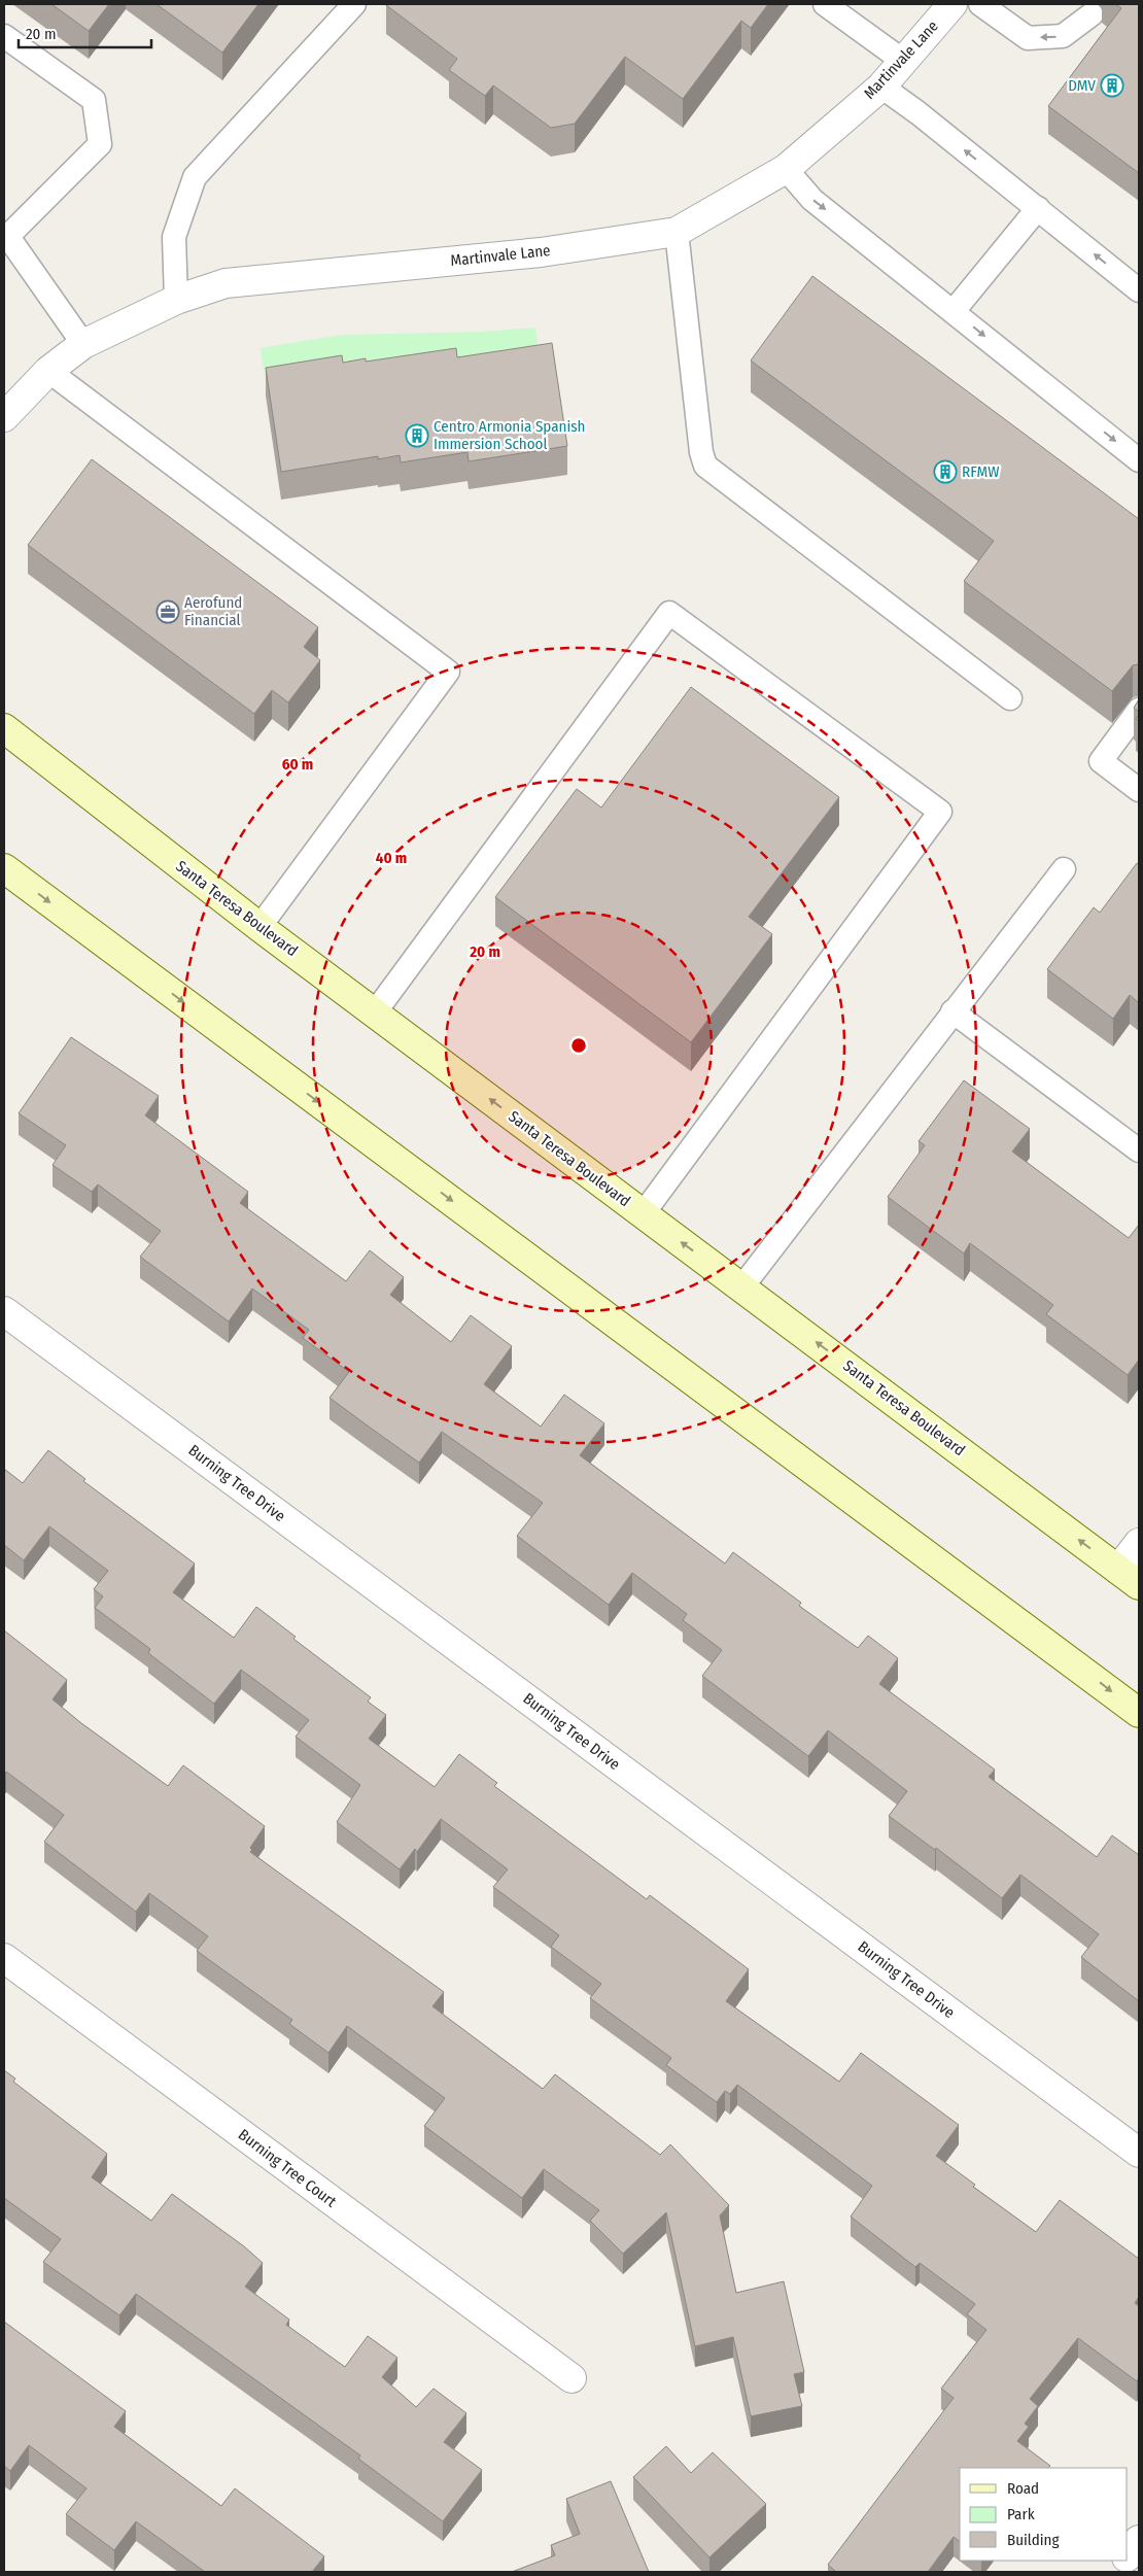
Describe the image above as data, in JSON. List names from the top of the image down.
{
  "streets": {
    "main road": ["Santa Teresa Boulevard"],
    "street": ["Martinvale Lane", "Burning Tree Drive", "Burning Tree Court"]
  },
  "places": {
    "building": ["DMV", "Centro Armonia Spanish Immersion School", "RFMW"],
    "office": ["Aerofund Financial"]
  },
  "legend": ["Road", "Park", "Building"],
  "scale_bar": "20 m",
  "rings": ["60 m", "40 m", "20 m"]
}
